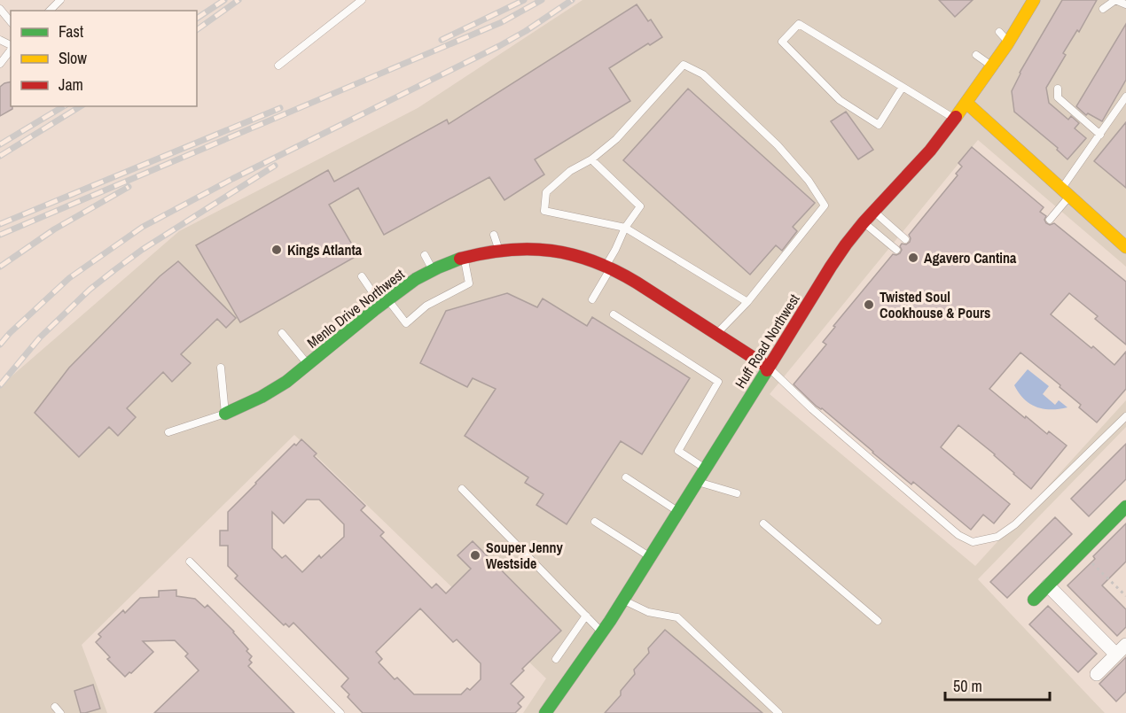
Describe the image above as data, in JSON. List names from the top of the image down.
{
  "streets": {
    "street": ["Menlo Drive Northwest", "Huff Road Northwest"]
  },
  "crossings": [
    ["Menlo Drive Northwest", "Huff Road Northwest"]
  ],
  "places": [
    "Kings Atlanta",
    "Agavero Cantina",
    "Twisted Soul Cookhouse & Pours",
    "Souper Jenny Westside"
  ],
  "legend": ["Fast", "Slow", "Jam"],
  "scale_bar": "50 m"
}
